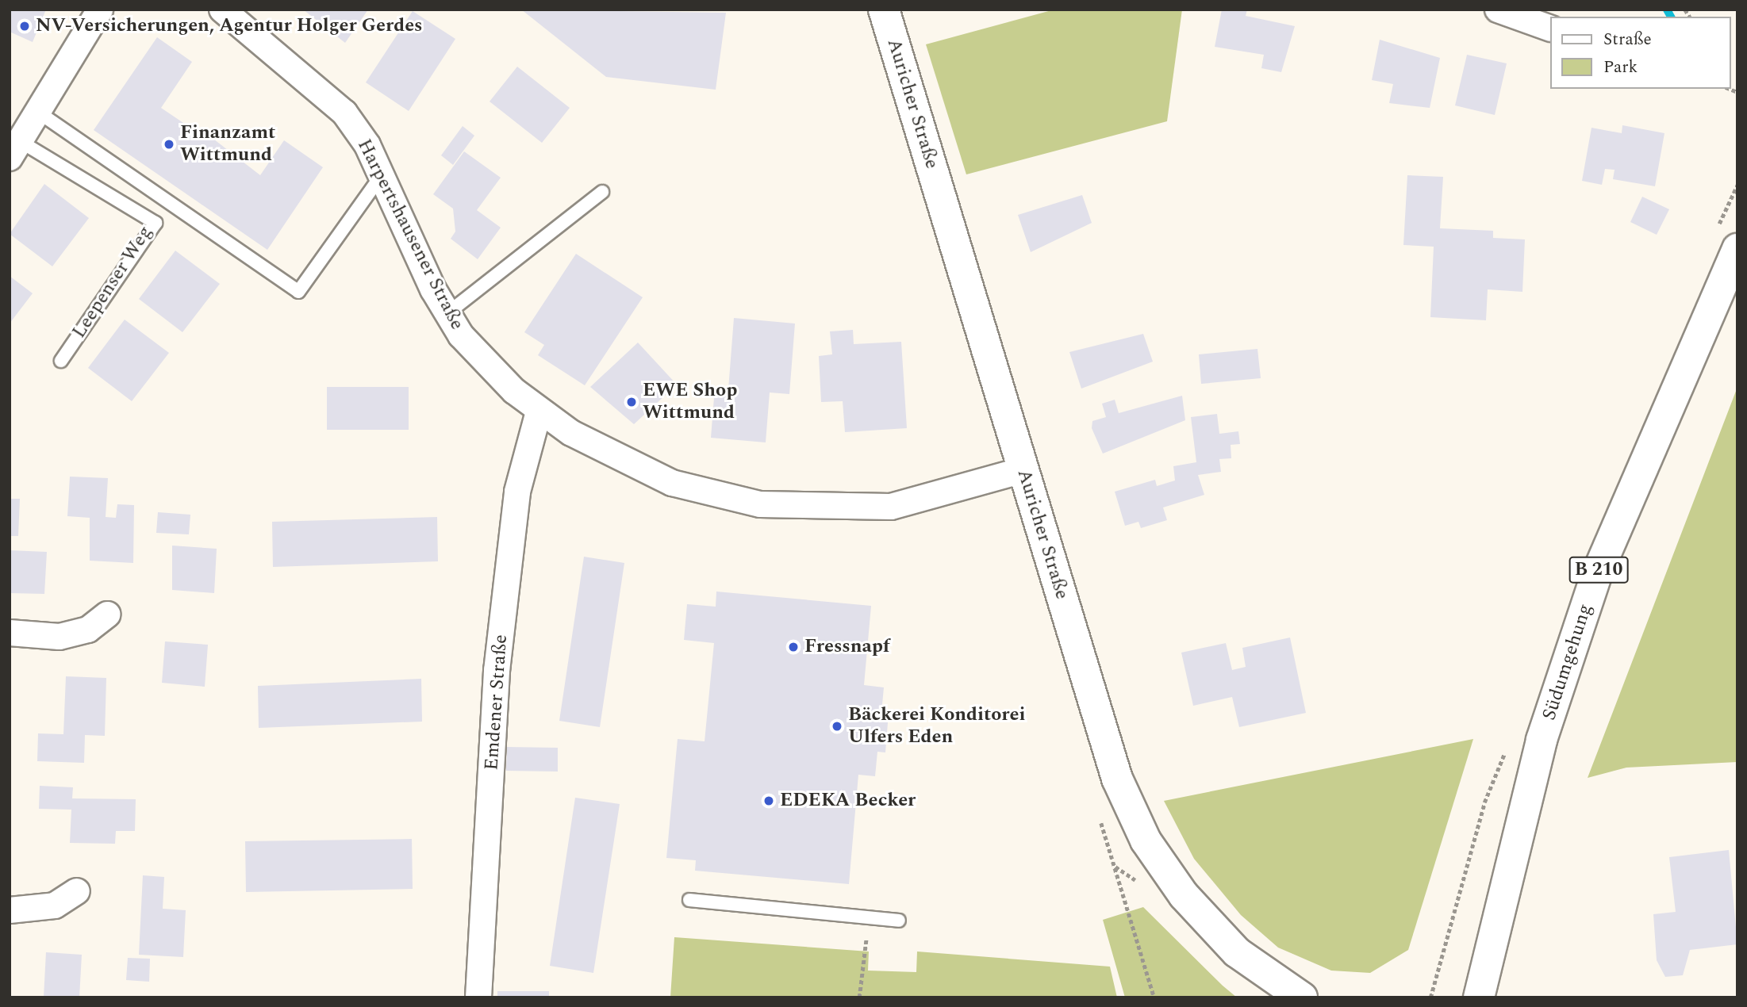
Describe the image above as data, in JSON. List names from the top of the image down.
{
  "streets": {
    "street": [
      "Auricher Straße",
      "Harpertshausener Straße",
      "Leepenser Weg",
      "B 210",
      "Südumgehung",
      "Emdener Straße"
    ]
  },
  "crossings": [
    ["Auricher Straße", "Harpertshausener Straße"],
    ["Harpertshausener Straße", "Emdener Straße"]
  ],
  "places": [
    "NV-Versicherungen, Agentur Holger Gerdes",
    "Finanzamt Wittmund",
    "EWE Shop Wittmund",
    "Fressnapf",
    "Bäckerei Konditorei Ulfers Eden",
    "EDEKA Becker"
  ],
  "legend": ["Straße", "Park"]
}
